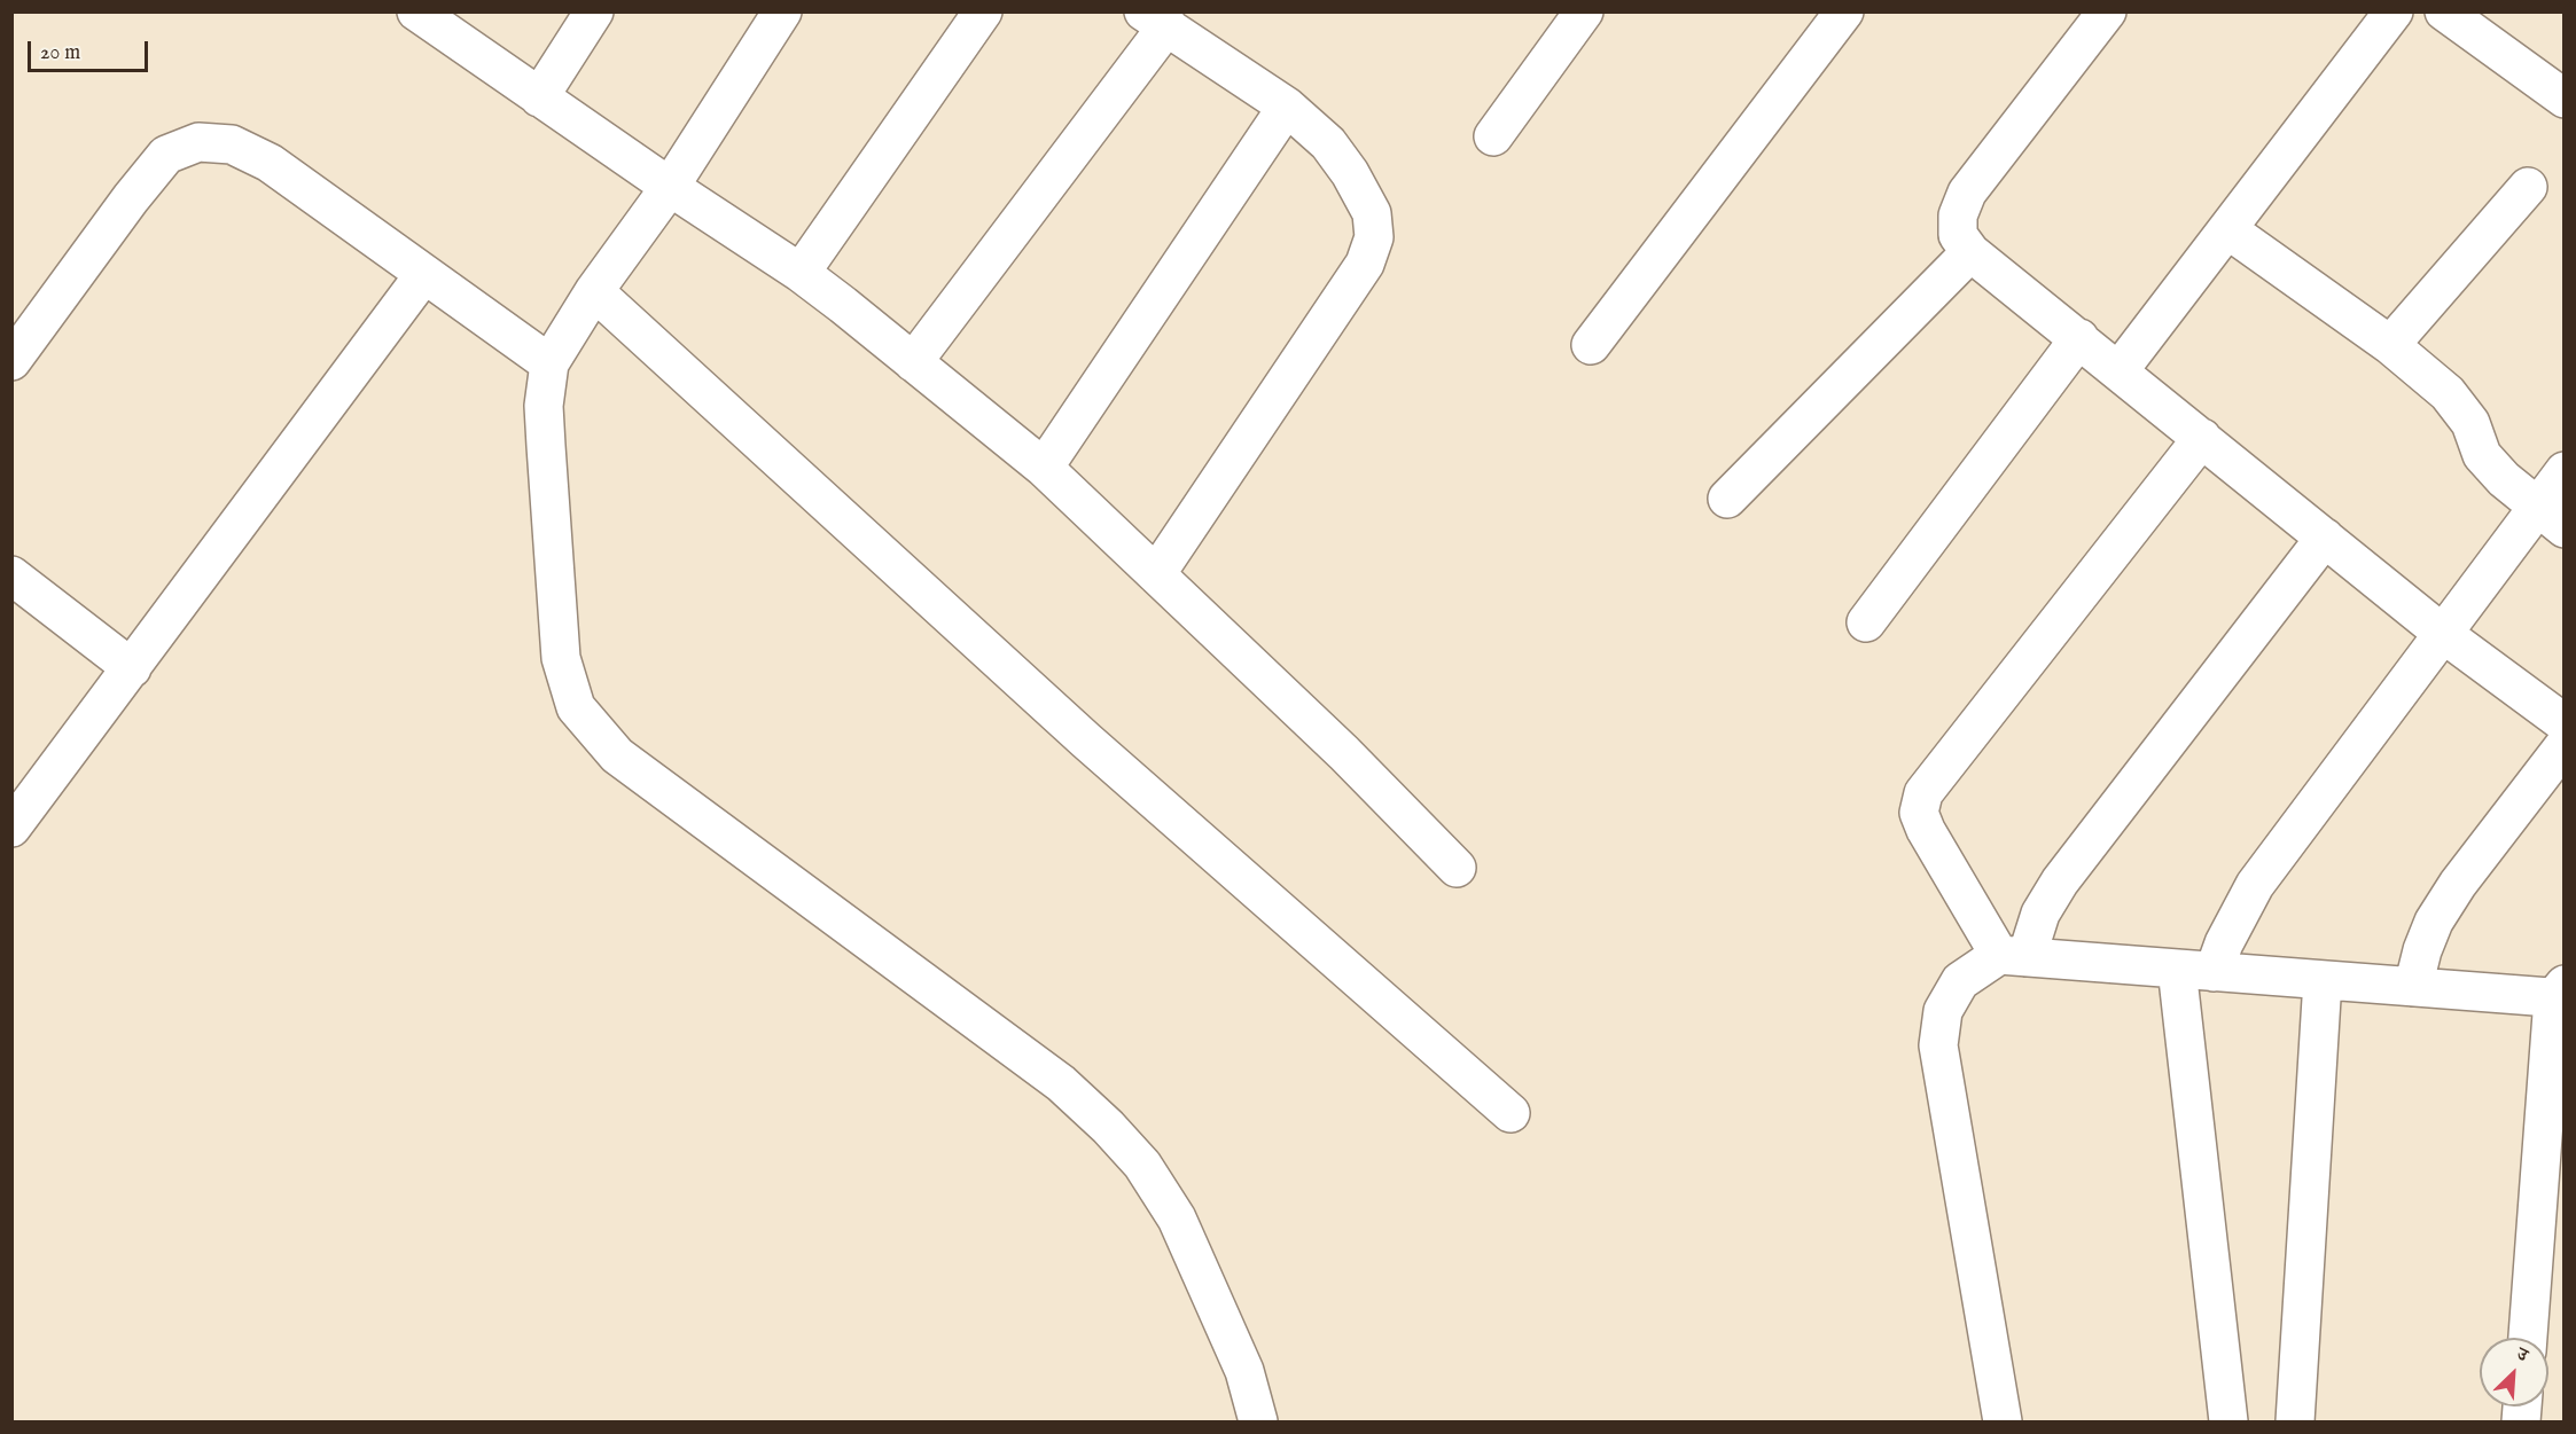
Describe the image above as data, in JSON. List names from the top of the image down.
{
  "scale_bar": "20 m",
  "north": "top right"
}
